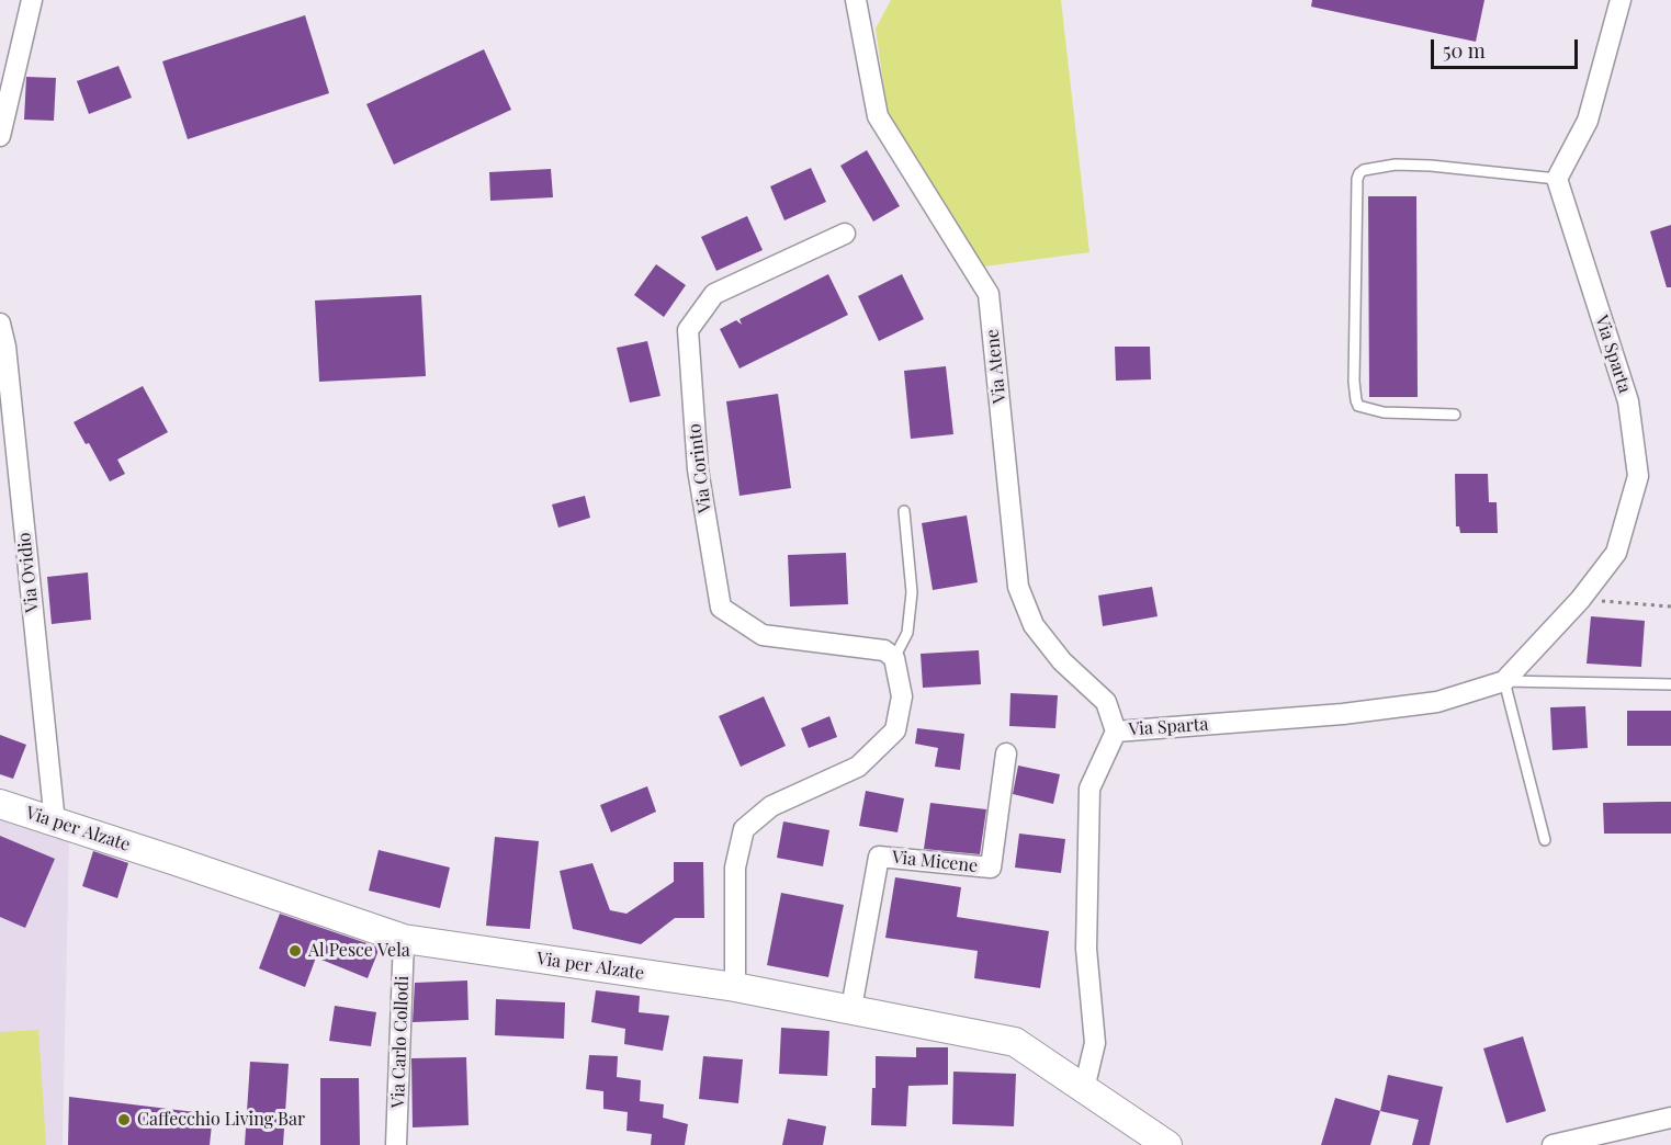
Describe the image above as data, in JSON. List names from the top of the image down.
{
  "streets": {
    "street": [
      "Via Sparta",
      "Via Atene",
      "Via Corinto",
      "Via Ovidio",
      "Via per Alzate",
      "Via Micene",
      "Via Carlo Collodi"
    ]
  },
  "crossings": [
    ["Via Sparta", "Via Atene"],
    ["Via Sparta", "Via per Alzate"],
    ["Via Ovidio", "Via per Alzate"],
    ["Via per Alzate", "Via Micene"],
    ["Via per Alzate", "Via Carlo Collodi"]
  ],
  "places": ["Al Pesce Vela", "Caffecchio Living Bar"],
  "scale_bar": "50 m"
}
